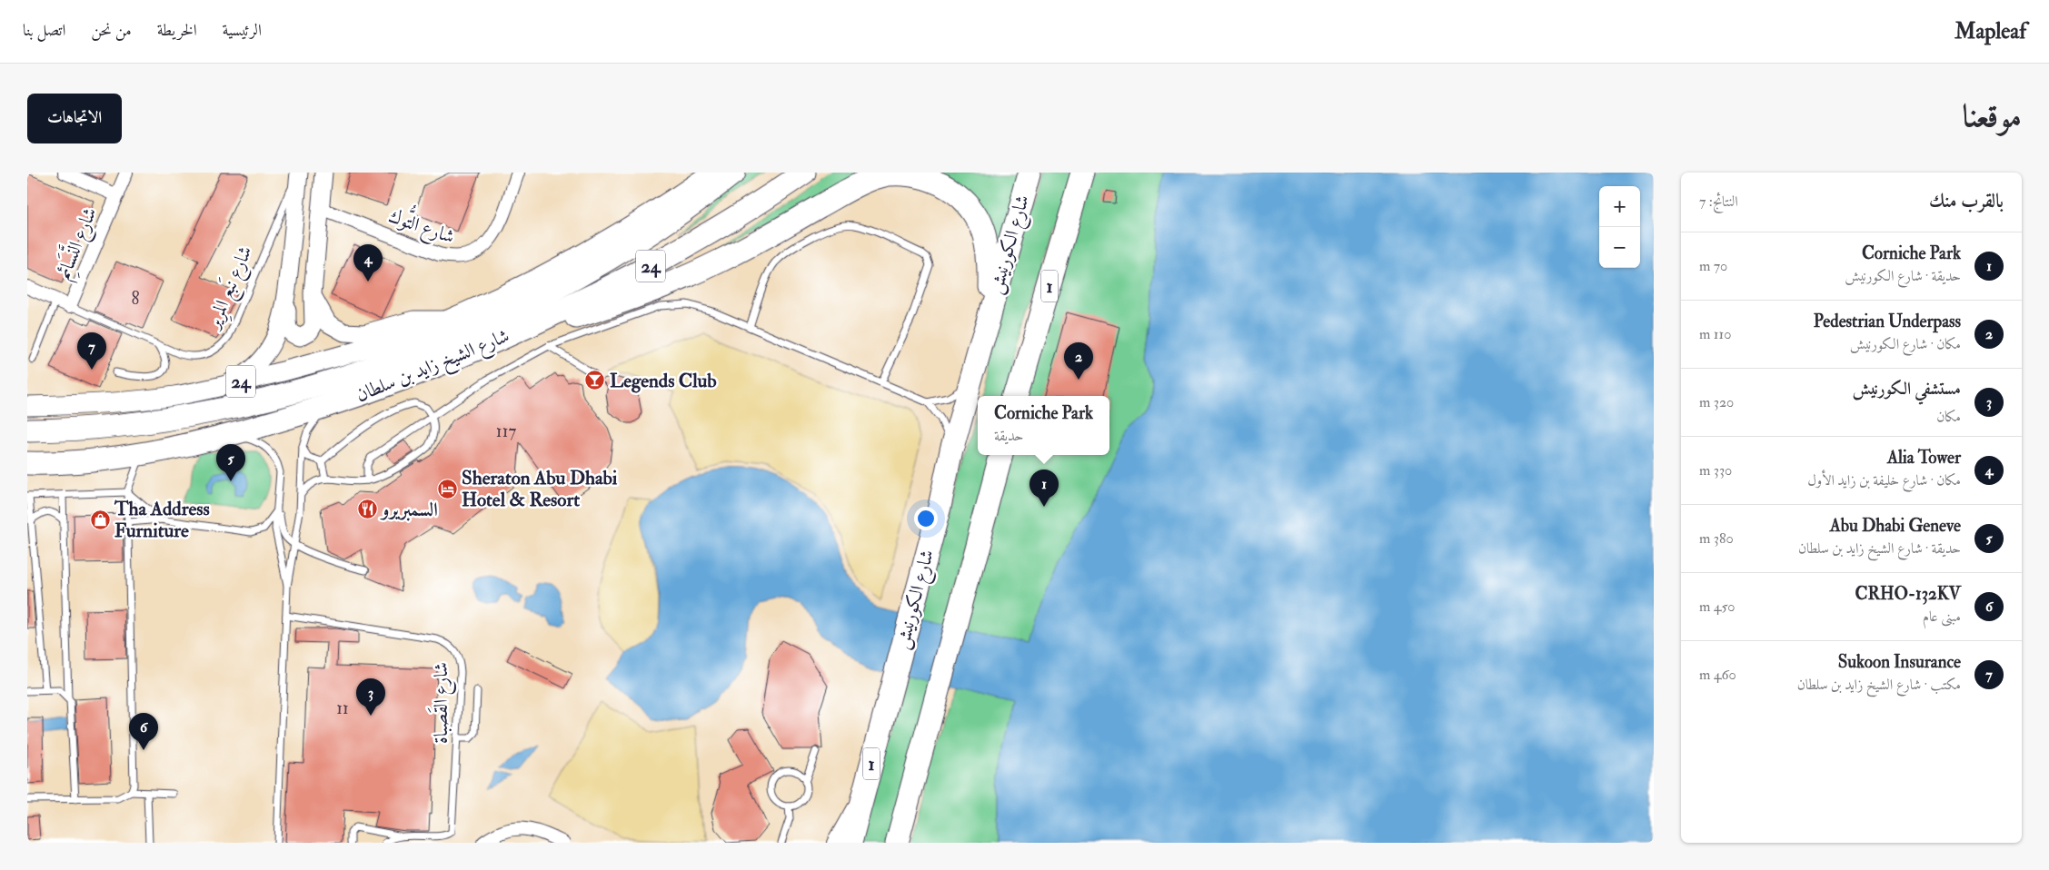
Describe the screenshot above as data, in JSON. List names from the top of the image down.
{
  "streets": {
    "highway": [
      "شارع الكورنيش",
      "24",
      "1",
      "شارع الشيخ زايد بن سلطان"
    ],
    "street": ["شارع التُّوك", "شارع النَّسَائِم", "شارع نَبع المرِير"],
    "lane": ["شارع القَصباة"]
  },
  "crossings": [
    ["شارع النَّسَائِم", "شارع نَبع المرِير"]
  ],
  "places": {
    "bar": ["Legends Club"],
    "hotel": ["Sheraton Abu Dhabi Hotel & Resort"],
    "restaurant": ["السمبريرو"],
    "shop": ["Tha Address Furniture"]
  },
  "house_numbers": ["8", "117", "11"],
  "page": {
    "header": "Mapleaf",
    "nav": [
      "الرئيسية",
      "الخريطة",
      "من نحن",
      "اتصل بنا"
    ],
    "title": "موقعنا",
    "buttons": "الاتجاهات",
    "heading": ["بالقرب منك", "النتائج: 7"],
    "map_buttons": ["+", "−"],
    "list": [
      {
        "mark": "1",
        "name": "Corniche Park",
        "note": "حديقة · شارع الكورنيش",
        "value": "70 m"
      },
      {
        "mark": "2",
        "name": "Pedestrian Underpass",
        "note": "مكان · شارع الكورنيش",
        "value": "110 m"
      },
      {
        "mark": "3",
        "name": "مستشفي الكورنيش",
        "note": "مكان",
        "value": "320 m"
      },
      {
        "mark": "4",
        "name": "Alia Tower",
        "note": "مكان · شارع خليفة بن زايد الأول",
        "value": "330 m"
      },
      {
        "mark": "5",
        "name": "Abu Dhabi Geneve",
        "note": "حديقة · شارع الشيخ زايد بن سلطان",
        "value": "380 m"
      },
      {
        "mark": "6",
        "name": "CRHO-132KV",
        "note": "مبنى عام",
        "value": "450 m"
      },
      {
        "mark": "7",
        "name": "Sukoon Insurance",
        "note": "مكتب · شارع الشيخ زايد بن سلطان",
        "value": "460 m"
      }
    ],
    "pins": [
      "4",
      "7",
      "2",
      "5",
      "1",
      "3",
      "6"
    ],
    "popup": ["Corniche Park", "حديقة"]
  }
}
